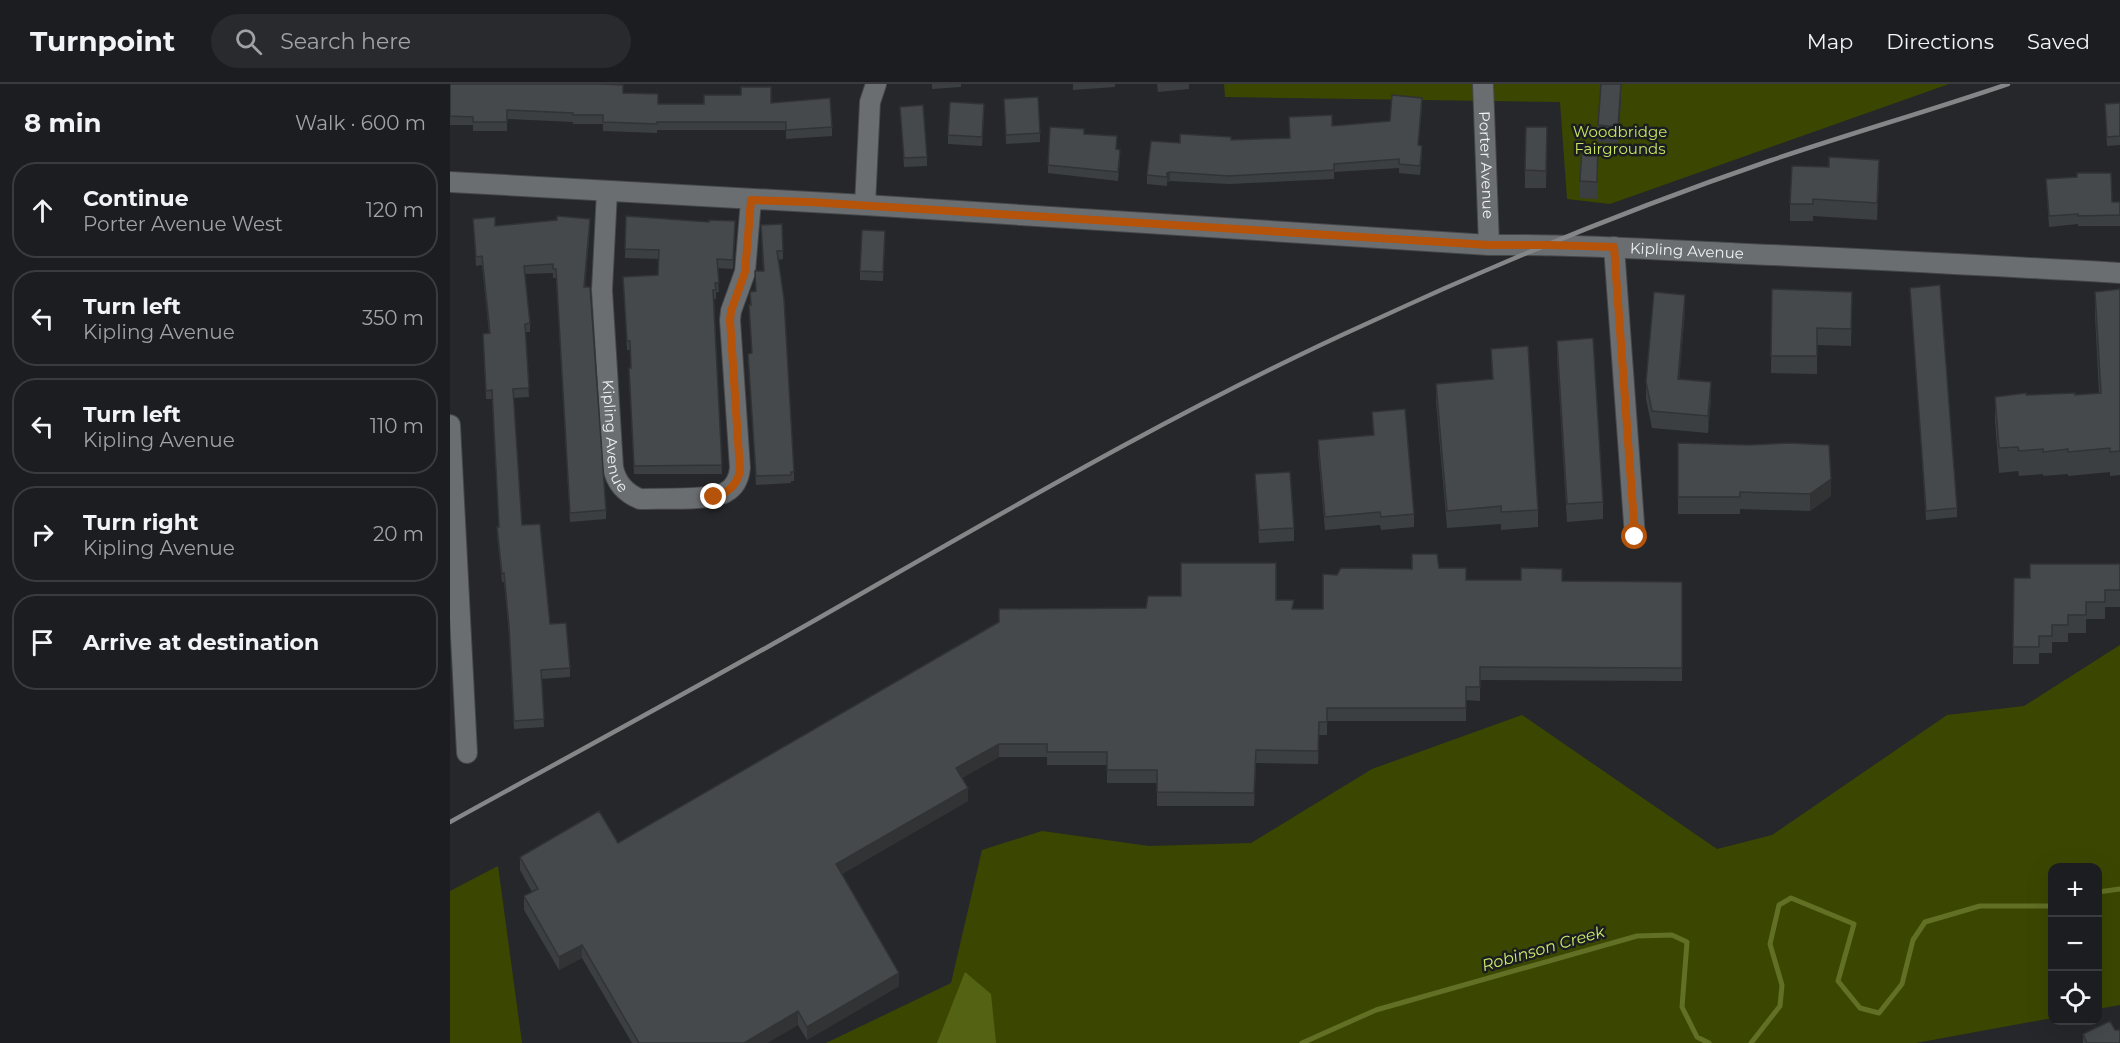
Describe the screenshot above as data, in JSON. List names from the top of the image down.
{
  "streets": {
    "street": ["Porter Avenue", "Kipling Avenue"]
  },
  "crossings": [
    ["Porter Avenue", "Kipling Avenue"]
  ],
  "water": ["Robinson Creek"],
  "parks": ["Woodbridge Fairgrounds"],
  "page": {
    "header": "Turnpoint",
    "search": "Search here",
    "nav": ["Map", "Directions", "Saved"],
    "heading": ["8 min", "Walk · 600 m"],
    "list": [
      ["Continue", "Porter Avenue West", "120 m"],
      ["Turn left", "Kipling Avenue", "350 m"],
      ["Turn left", "Kipling Avenue", "110 m"],
      ["Turn right", "Kipling Avenue", "20 m"],
      "Arrive at destination"
    ],
    "map_buttons": ["+", "−"]
  }
}
